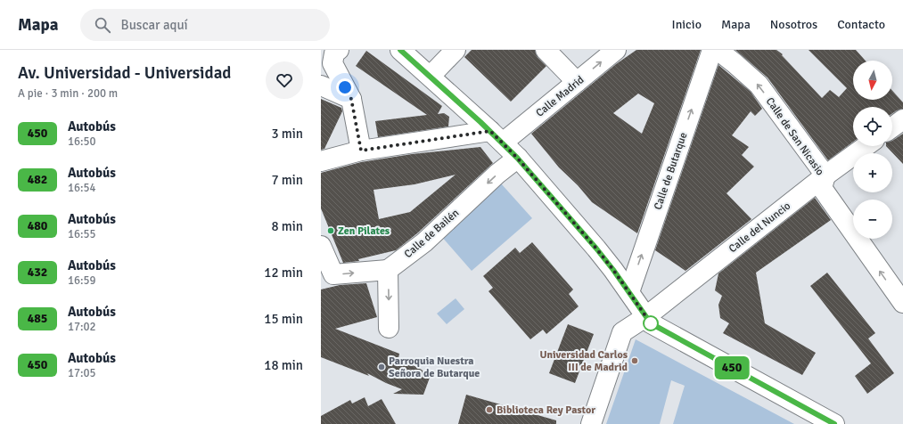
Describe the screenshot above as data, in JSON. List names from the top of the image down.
{
  "streets": {
    "street": [
      "Calle Madrid",
      "Calle de San Nicasio",
      "Calle de Butarque",
      "Calle del Nuncio",
      "Calle de Bailén"
    ]
  },
  "crossings": [
    ["Calle de San Nicasio", "Calle del Nuncio"]
  ],
  "one_way": ["Calle de San Nicasio", "Calle de Butarque", "Calle de Bailén"],
  "places": [
    "Zen Pilates",
    "Universidad Carlos III de Madrid",
    "Parroquia Nuestra Señora de Butarque",
    "Biblioteca Rey Pastor"
  ],
  "lines": ["bus line 450"],
  "north": "bottom",
  "page": {
    "header": "Mapa",
    "search": "Buscar aquí",
    "nav": [
      "Inicio",
      "Mapa",
      "Nosotros",
      "Contacto"
    ],
    "heading": ["Av. Universidad - Universidad", "A pie · 3 min · 200 m"],
    "on_map": "450",
    "map_buttons": ["+", "−"],
    "list": [
      {
        "mark": "450",
        "name": "Autobús",
        "note": "16:50",
        "value": "3 min"
      },
      {
        "mark": "482",
        "name": "Autobús",
        "note": "16:54",
        "value": "7 min"
      },
      {
        "mark": "480",
        "name": "Autobús",
        "note": "16:55",
        "value": "8 min"
      },
      {
        "mark": "432",
        "name": "Autobús",
        "note": "16:59",
        "value": "12 min"
      },
      {
        "mark": "485",
        "name": "Autobús",
        "note": "17:02",
        "value": "15 min"
      },
      {
        "mark": "450",
        "name": "Autobús",
        "note": "17:05",
        "value": "18 min"
      }
    ]
  }
}
